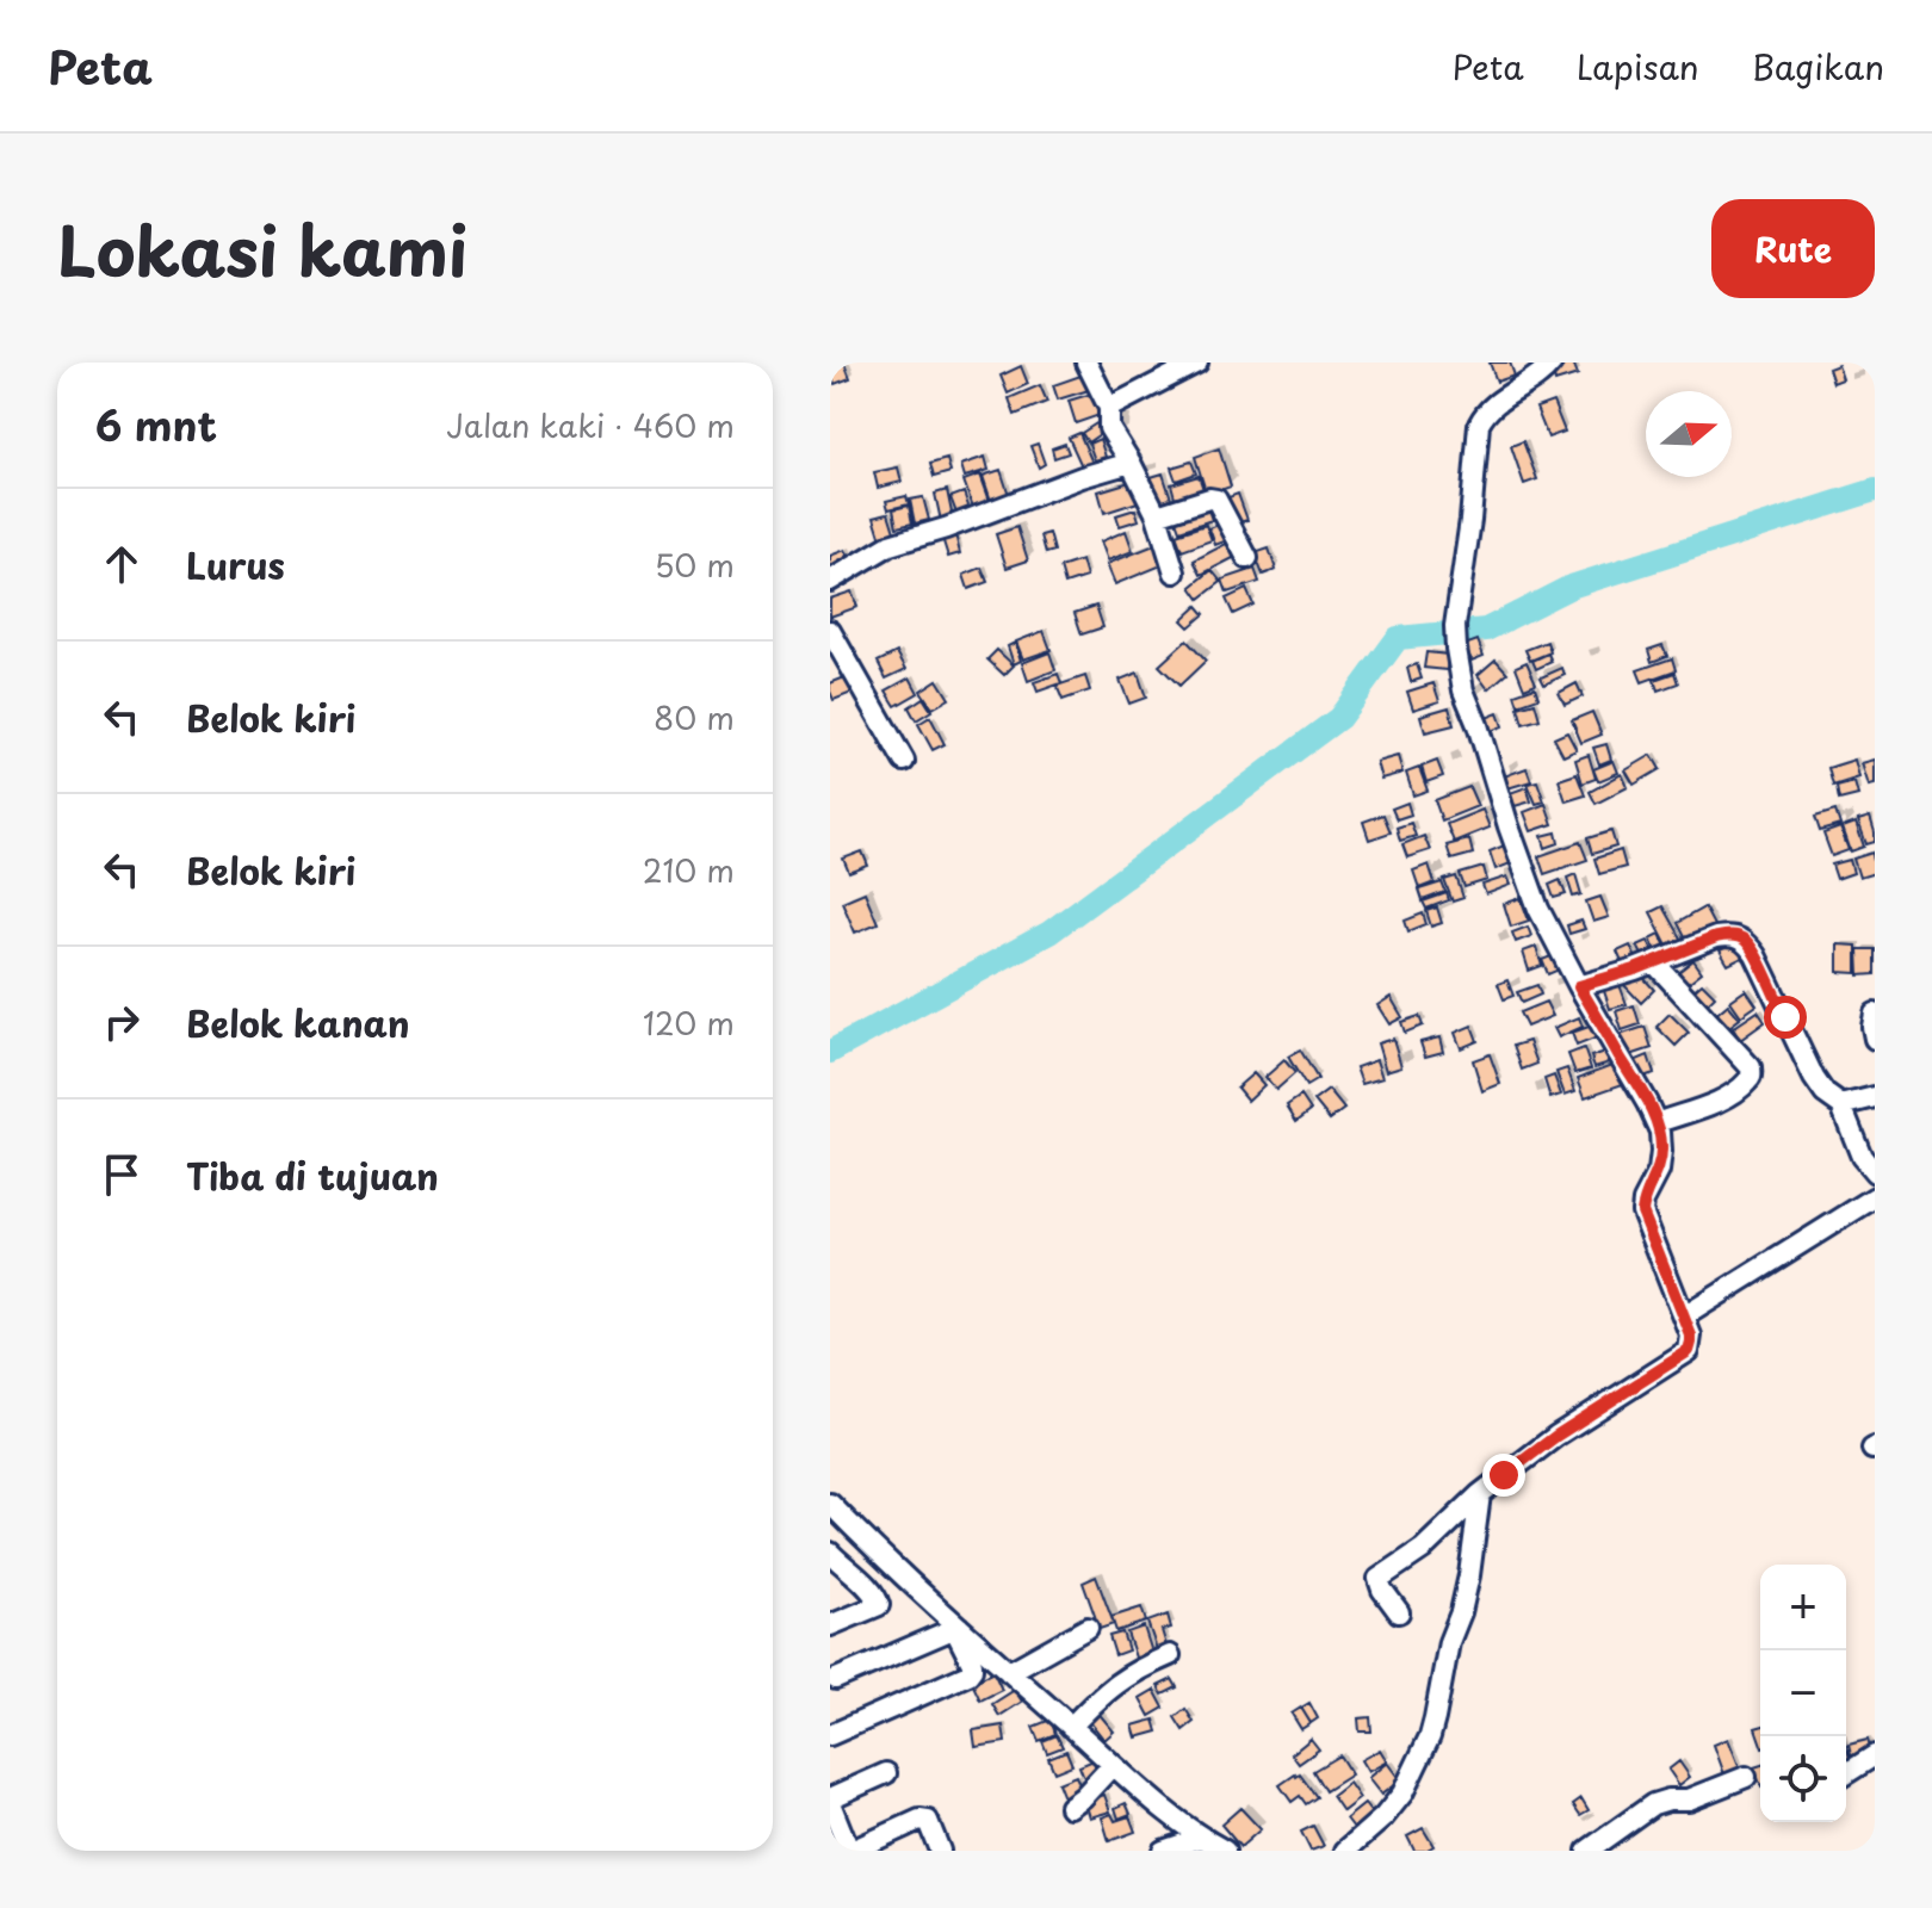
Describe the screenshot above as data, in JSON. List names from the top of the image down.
{
  "north": "right",
  "page": {
    "header": "Peta",
    "nav": ["Peta", "Lapisan", "Bagikan"],
    "title": "Lokasi kami",
    "buttons": "Rute",
    "heading": ["6 mnt", "Jalan kaki · 460 m"],
    "list": [
      ["Lurus", "50 m"],
      ["Belok kiri", "80 m"],
      ["Belok kiri", "210 m"],
      ["Belok kanan", "120 m"],
      "Tiba di tujuan"
    ],
    "map_buttons": ["+", "−"]
  }
}
